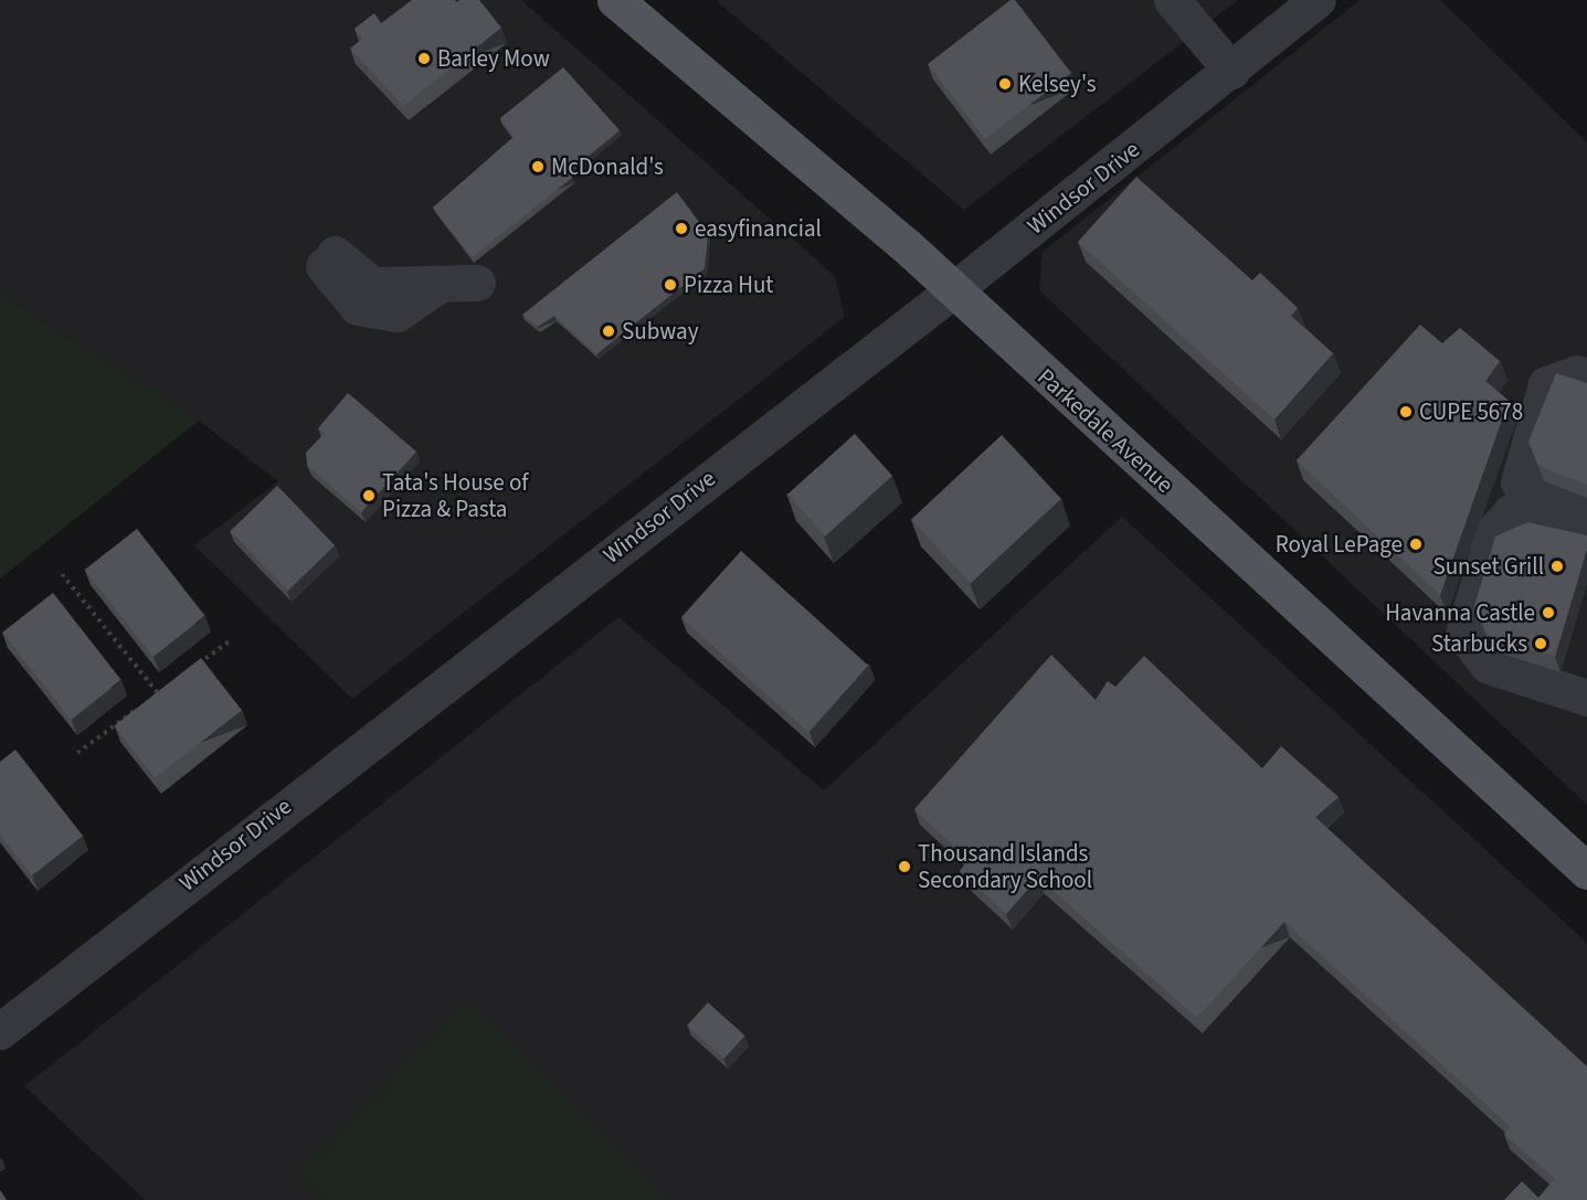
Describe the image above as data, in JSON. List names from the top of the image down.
{
  "streets": {
    "main road": ["Parkedale Avenue"],
    "street": ["Windsor Drive"]
  },
  "crossings": [
    ["Windsor Drive", "Parkedale Avenue"]
  ],
  "places": [
    "Barley Mow",
    "Kelsey's",
    "McDonald's",
    "easyfinancial",
    "Pizza Hut",
    "Subway",
    "CUPE 5678",
    "Tata's House of Pizza & Pasta",
    "Royal LePage",
    "Sunset Grill",
    "Havanna Castle",
    "Starbucks",
    "Thousand Islands Secondary School"
  ]
}
